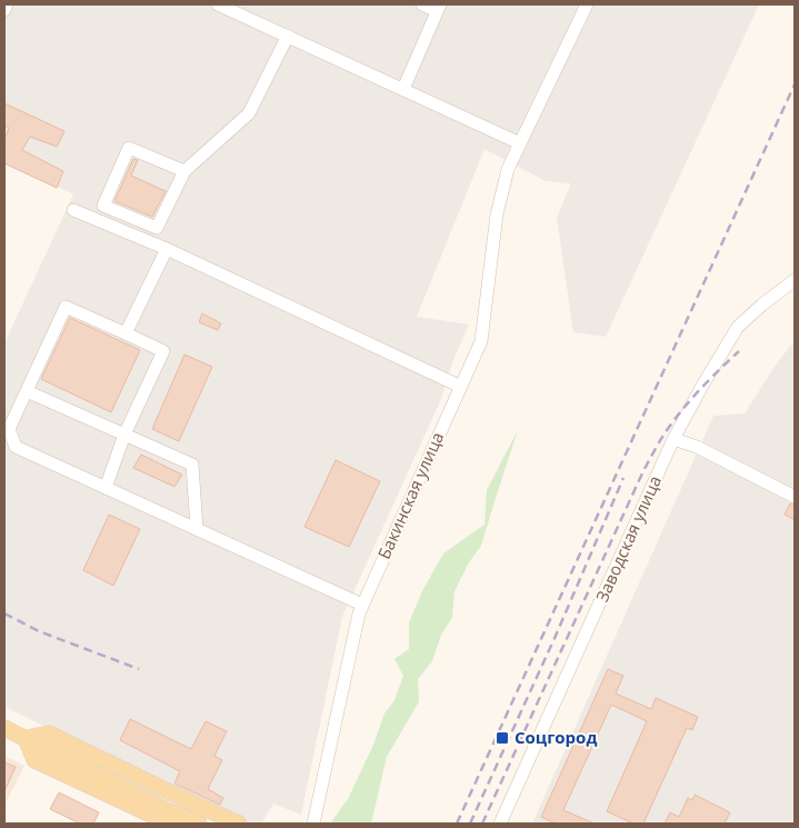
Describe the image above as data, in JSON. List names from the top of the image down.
{
  "streets": {
    "street": ["Бакинская улица", "Заводская улица"]
  },
  "places": {
    "transit": ["Соцгород"]
  }
}
